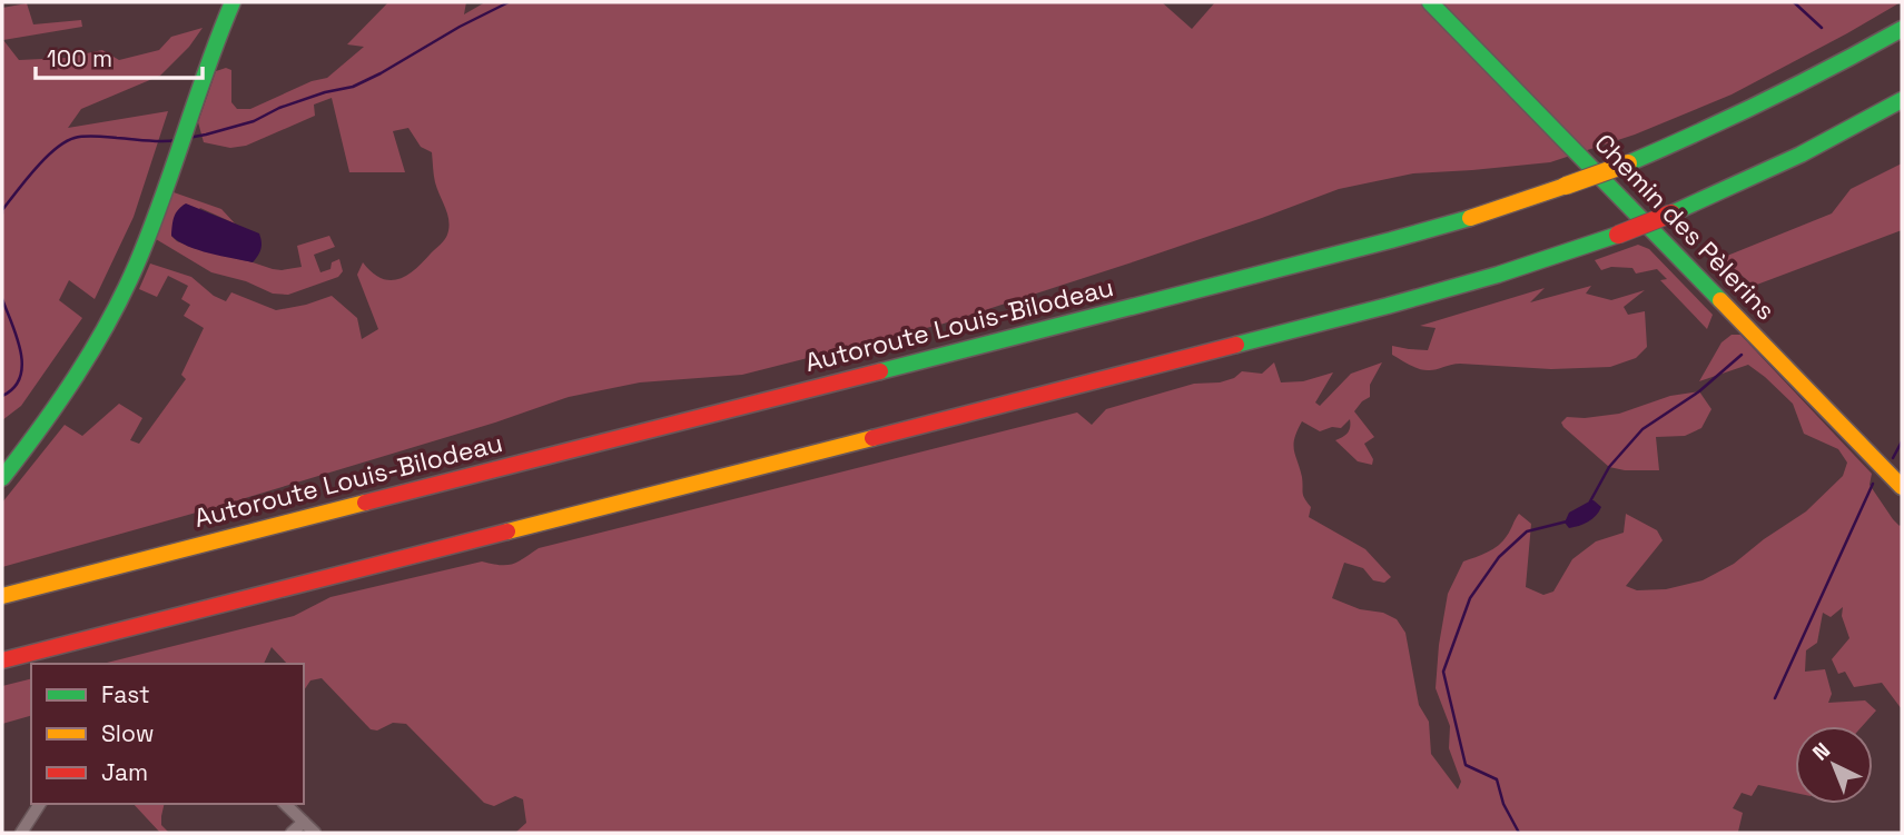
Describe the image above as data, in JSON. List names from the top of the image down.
{
  "streets": {
    "main road": ["Chemin des Pèlerins", "Autoroute Louis-Bilodeau"]
  },
  "legend": ["Fast", "Slow", "Jam"],
  "scale_bar": "100 m",
  "north": "top left"
}
